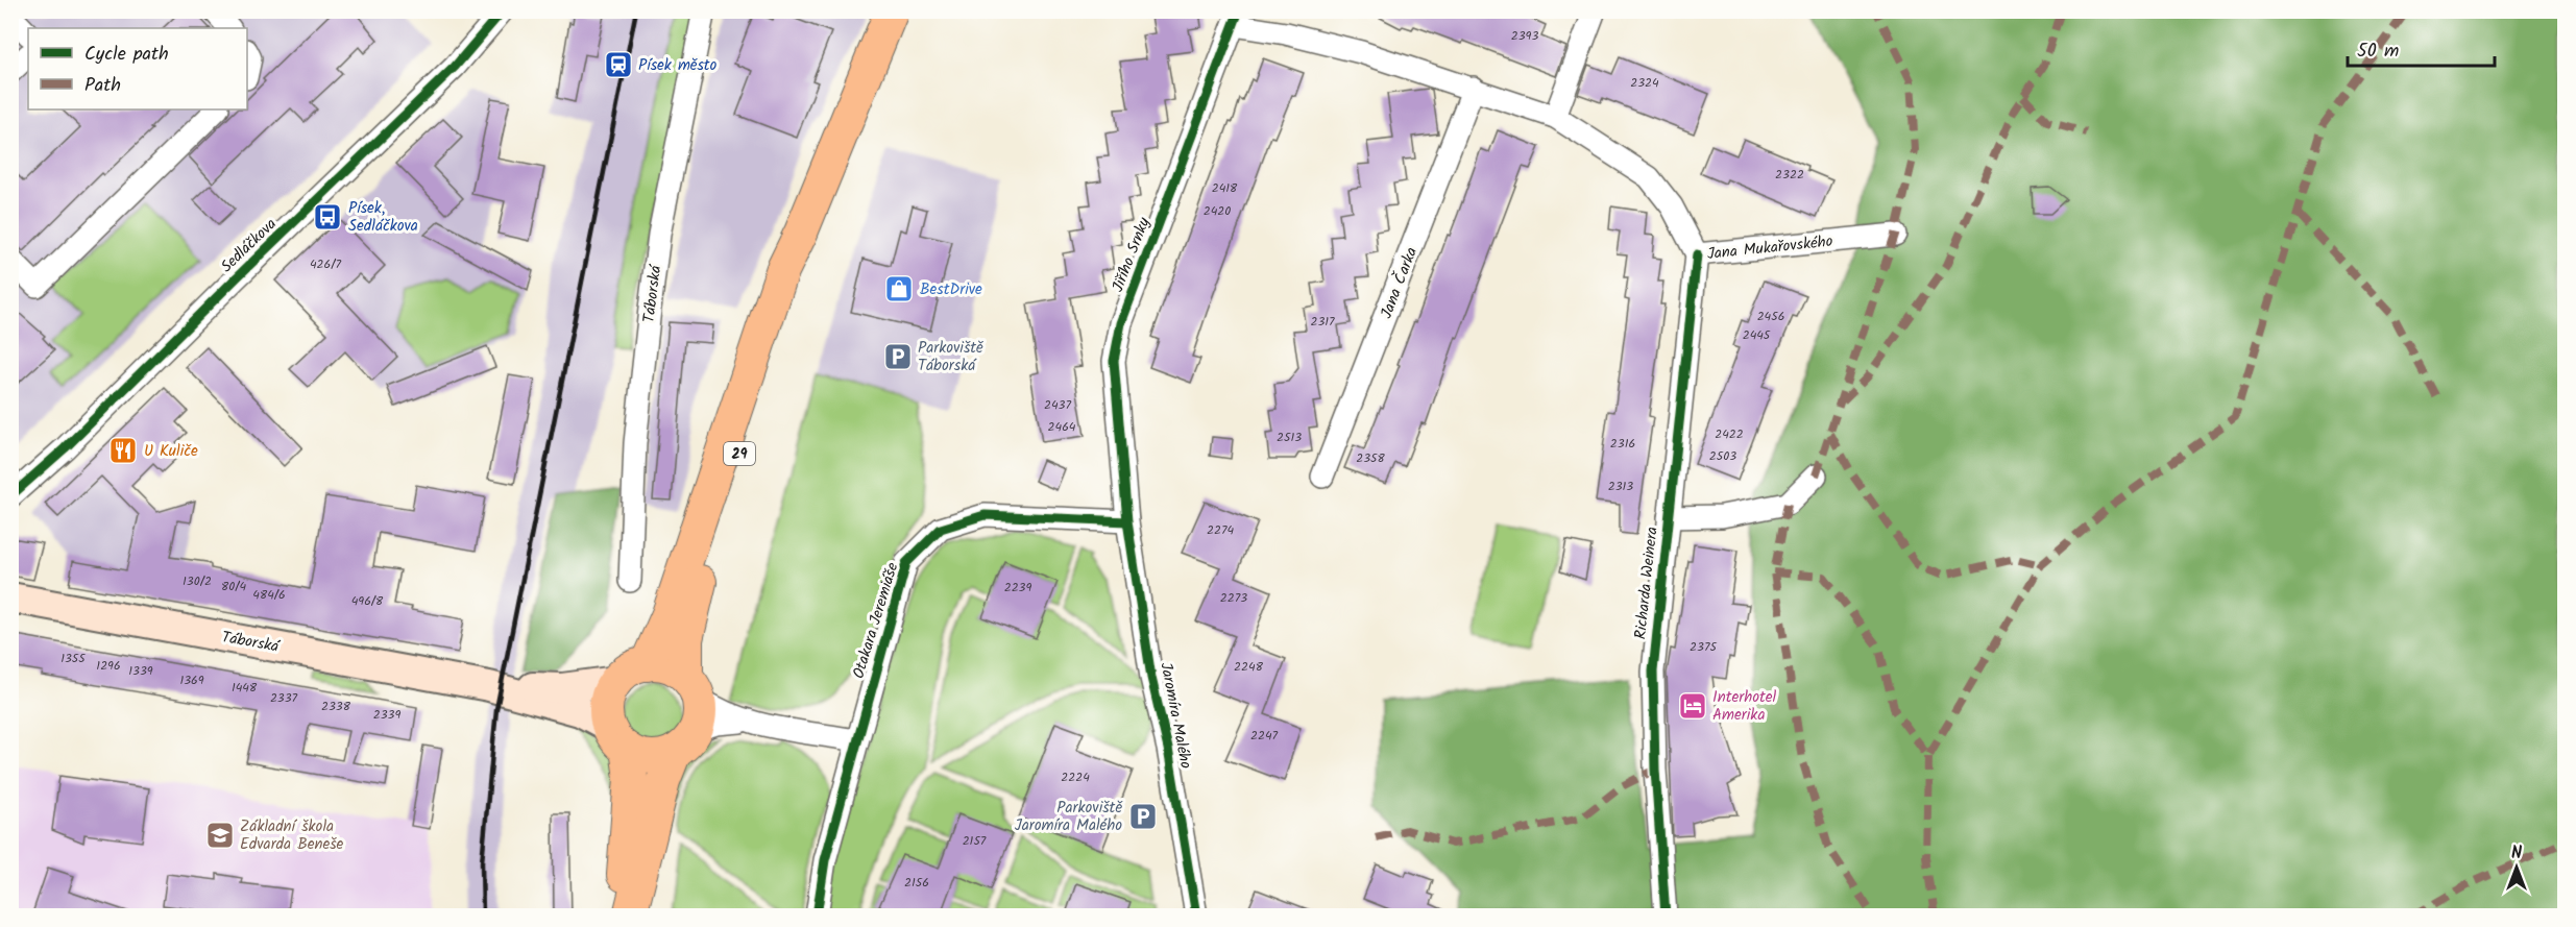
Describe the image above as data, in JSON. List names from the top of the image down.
{
  "streets": {
    "main road": ["Táborská", "29"],
    "street": [
      "Sedláčkova",
      "Jana Mukařovského",
      "Jiřího Srnky",
      "Jana Čarka",
      "Richarda Weinera",
      "Otakara Jeremiáše",
      "Jaromíra Malého"
    ]
  },
  "crossings": [
    ["Jana Mukařovského", "Jiřího Srnky"],
    ["Jana Mukařovského", "Jana Čarka"],
    ["Jana Mukařovského", "Richarda Weinera"],
    ["Jiřího Srnky", "Otakara Jeremiáše"],
    ["Jiřího Srnky", "Jaromíra Malého"],
    ["Táborská", "29"],
    ["Otakara Jeremiáše", "Jaromíra Malého"]
  ],
  "places": {
    "station": ["Písek město"],
    "bus stop": ["Písek, Sedláčkova"],
    "shop": ["BestDrive"],
    "parking": ["Parkoviště Táborská", "Parkoviště Jaromíra Malého"],
    "restaurant": ["U Kuliče"],
    "hotel": ["Interhotel Amerika"],
    "school or university": ["Základní škola Edvarda Beneše"]
  },
  "house_numbers": [
    "2393",
    "2324",
    "2322",
    "2418",
    "2420",
    "426/7",
    "2456",
    "2317",
    "2445",
    "2437",
    "2464",
    "2422",
    "2513",
    "2316",
    "2503",
    "2358",
    "2313",
    "2274",
    "130/2",
    "80/4",
    "2239",
    "484/6",
    "2273",
    "496/8",
    "2375",
    "1355",
    "1296",
    "2248",
    "1339",
    "1369",
    "1448",
    "2337",
    "2338",
    "2339",
    "2247",
    "2224",
    "2157",
    "2156"
  ],
  "legend": ["Cycle path", "Path"],
  "scale_bar": "50 m",
  "north": "top"
}
